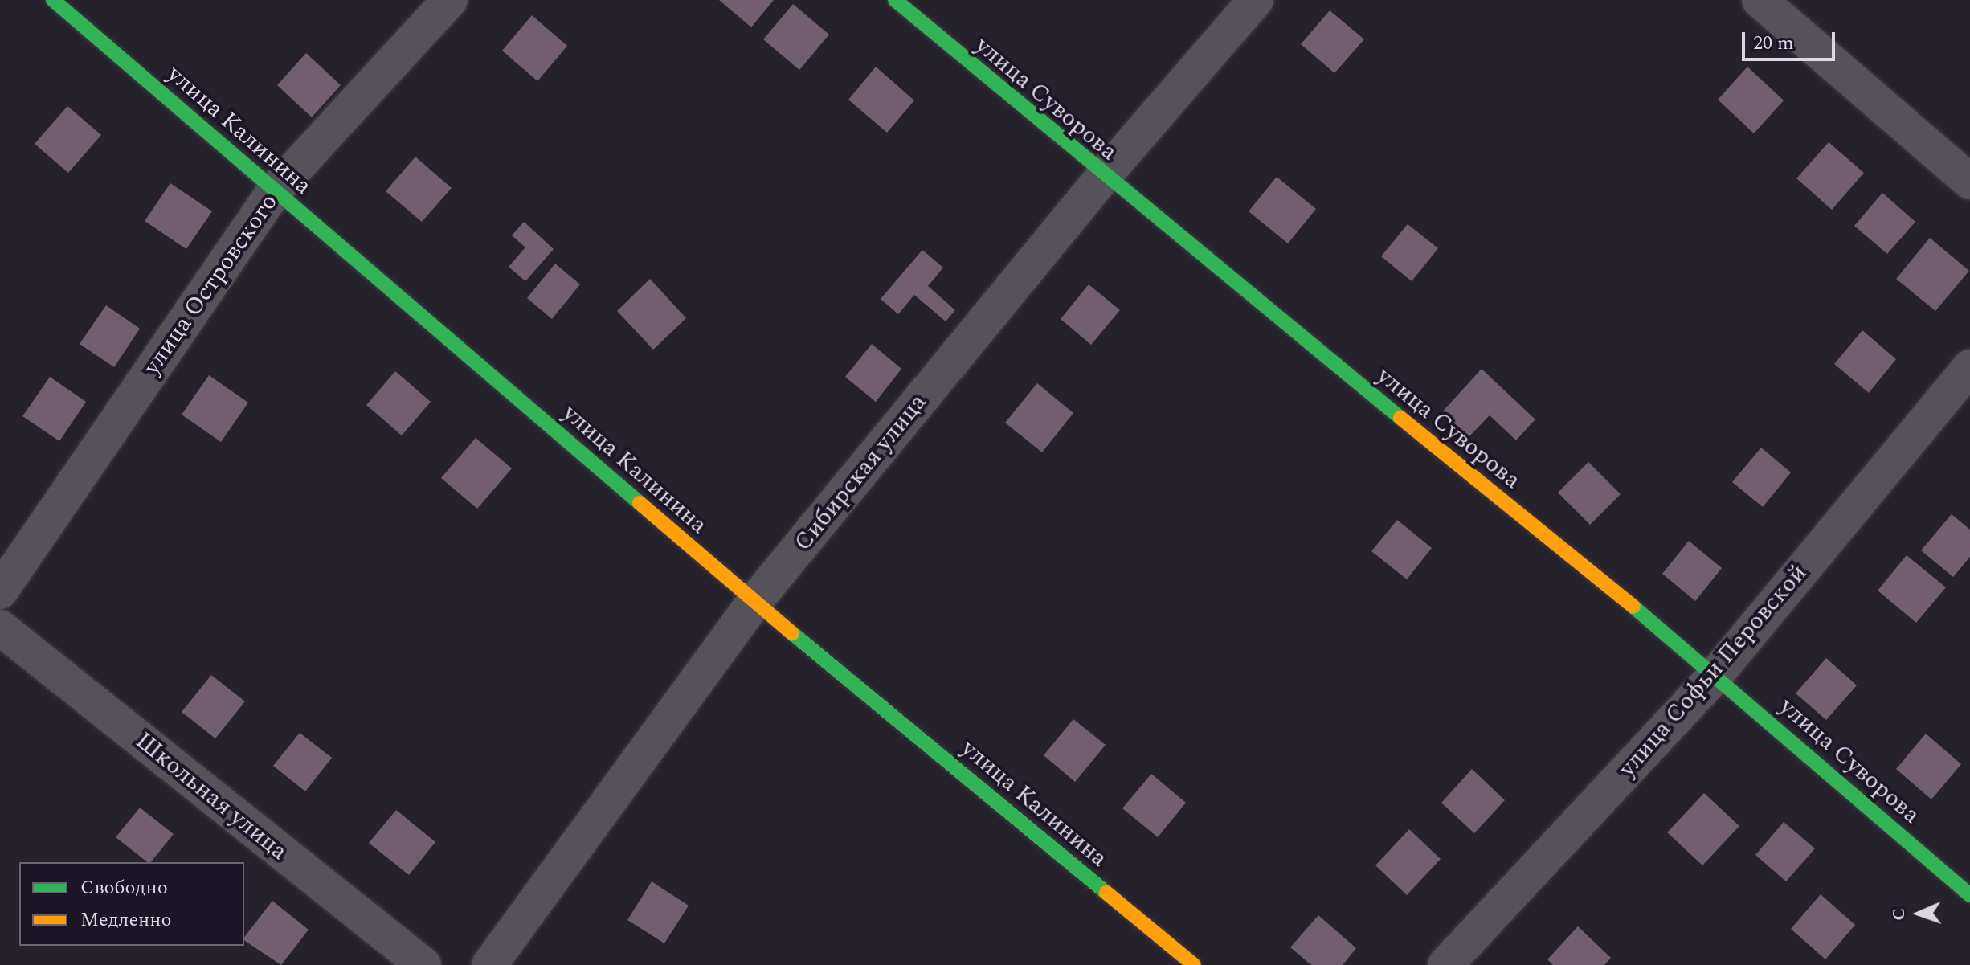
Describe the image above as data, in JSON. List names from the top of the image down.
{
  "streets": {
    "street": [
      "улица Суворова",
      "улица Калинина",
      "улица Островского",
      "Сибирская улица",
      "улица Софьи Перовской",
      "Школьная улица"
    ]
  },
  "crossings": [
    ["улица Суворова", "Сибирская улица"],
    ["улица Суворова", "улица Софьи Перовской"],
    ["улица Калинина", "улица Островского"],
    ["улица Калинина", "Сибирская улица"]
  ],
  "legend": ["Свободно", "Медленно"],
  "scale_bar": "20 m",
  "north": "left"
}
